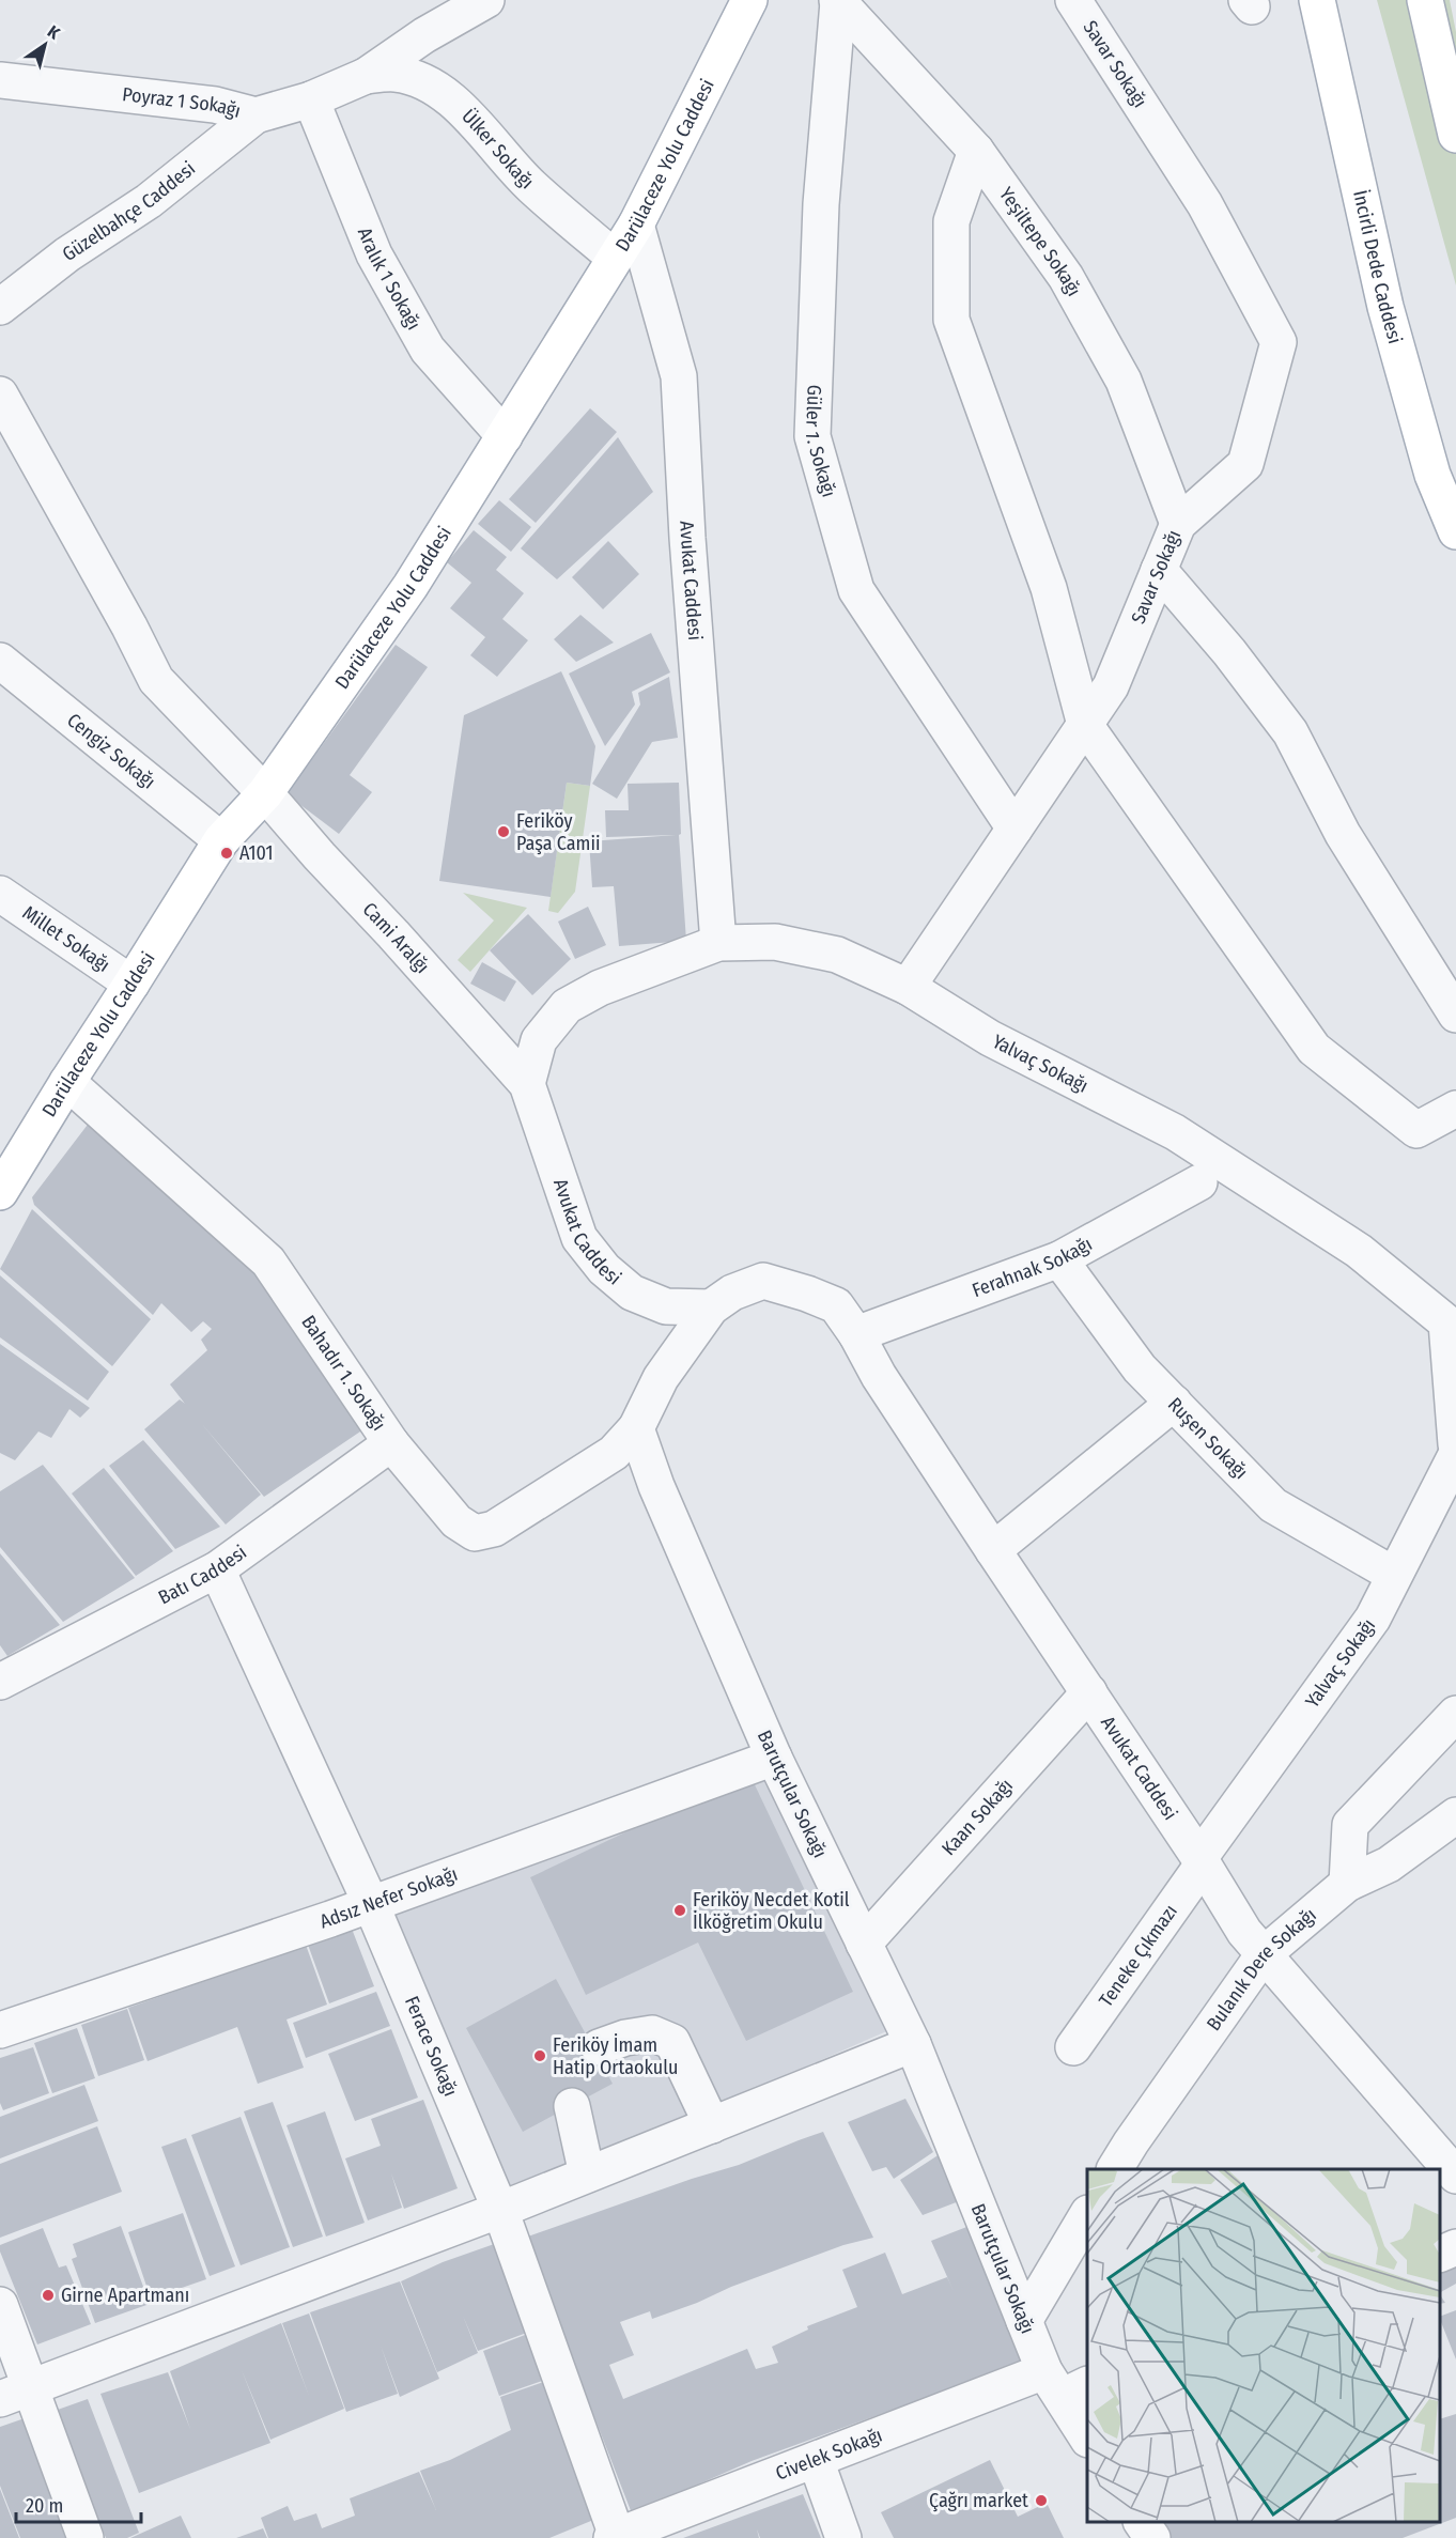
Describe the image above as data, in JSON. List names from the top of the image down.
{
  "streets": {
    "main road": ["Darülaceze Yolu Caddesi", "İncirli Dede Caddesi"],
    "street": [
      "Savar Sokağı",
      "Poyraz 1 Sokağı",
      "Ülker Sokağı",
      "Güzelbahçe Caddesi",
      "Yeşiltepe Sokağı",
      "Aralık 1 Sokağı",
      "Güler 1. Sokağı",
      "Avukat Caddesi",
      "Cengiz Sokağı",
      "Millet Sokağı",
      "Cami Aralğı",
      "Yalvaç Sokağı",
      "Ferahnak Sokağı",
      "Bahadır 1. Sokağı",
      "Ruşen Sokağı",
      "Batı Caddesi",
      "Barutçular Sokağı",
      "Kaan Sokağı",
      "Adsız Nefer Sokağı",
      "Teneke Çıkmazı",
      "Bulanık Dere Sokağı",
      "Ferace Sokağı",
      "Civelek Sokağı"
    ]
  },
  "crossings": [
    ["Savar Sokağı", "Yeşiltepe Sokağı"],
    ["Savar Sokağı", "Güler 1. Sokağı"],
    ["Savar Sokağı", "Yalvaç Sokağı"],
    ["Poyraz 1 Sokağı", "Ülker Sokağı"],
    ["Poyraz 1 Sokağı", "Güzelbahçe Caddesi"],
    ["Poyraz 1 Sokağı", "Aralık 1 Sokağı"],
    ["Ülker Sokağı", "Darülaceze Yolu Caddesi"],
    ["Darülaceze Yolu Caddesi", "Aralık 1 Sokağı"],
    ["Darülaceze Yolu Caddesi", "Avukat Caddesi"],
    ["Darülaceze Yolu Caddesi", "Cengiz Sokağı"],
    ["Darülaceze Yolu Caddesi", "Millet Sokağı"],
    ["Darülaceze Yolu Caddesi", "Cami Aralğı"],
    ["Darülaceze Yolu Caddesi", "Bahadır 1. Sokağı"],
    ["Yeşiltepe Sokağı", "Güler 1. Sokağı"],
    ["Avukat Caddesi", "Cami Aralğı"],
    ["Avukat Caddesi", "Yalvaç Sokağı"],
    ["Avukat Caddesi", "Ferahnak Sokağı"],
    ["Avukat Caddesi", "Kaan Sokağı"],
    ["Avukat Caddesi", "Teneke Çıkmazı"],
    ["Avukat Caddesi", "Bulanık Dere Sokağı"],
    ["Cami Aralğı", "Yalvaç Sokağı"],
    ["Yalvaç Sokağı", "Ruşen Sokağı"],
    ["Yalvaç Sokağı", "Teneke Çıkmazı"],
    ["Ferahnak Sokağı", "Ruşen Sokağı"],
    ["Bahadır 1. Sokağı", "Batı Caddesi"],
    ["Bahadır 1. Sokağı", "Barutçular Sokağı"],
    ["Batı Caddesi", "Ferace Sokağı"],
    ["Barutçular Sokağı", "Kaan Sokağı"],
    ["Barutçular Sokağı", "Adsız Nefer Sokağı"],
    ["Barutçular Sokağı", "Civelek Sokağı"],
    ["Adsız Nefer Sokağı", "Ferace Sokağı"],
    ["Ferace Sokağı", "Civelek Sokağı"]
  ],
  "places": [
    "Feriköy Paşa Camii",
    "A101",
    "Feriköy Necdet Kotil İlköğretim Okulu",
    "Feriköy İmam Hatip Ortaokulu",
    "Girne Apartmanı",
    "Çağrı market"
  ],
  "scale_bar": "20 m",
  "north": "top right"
}
